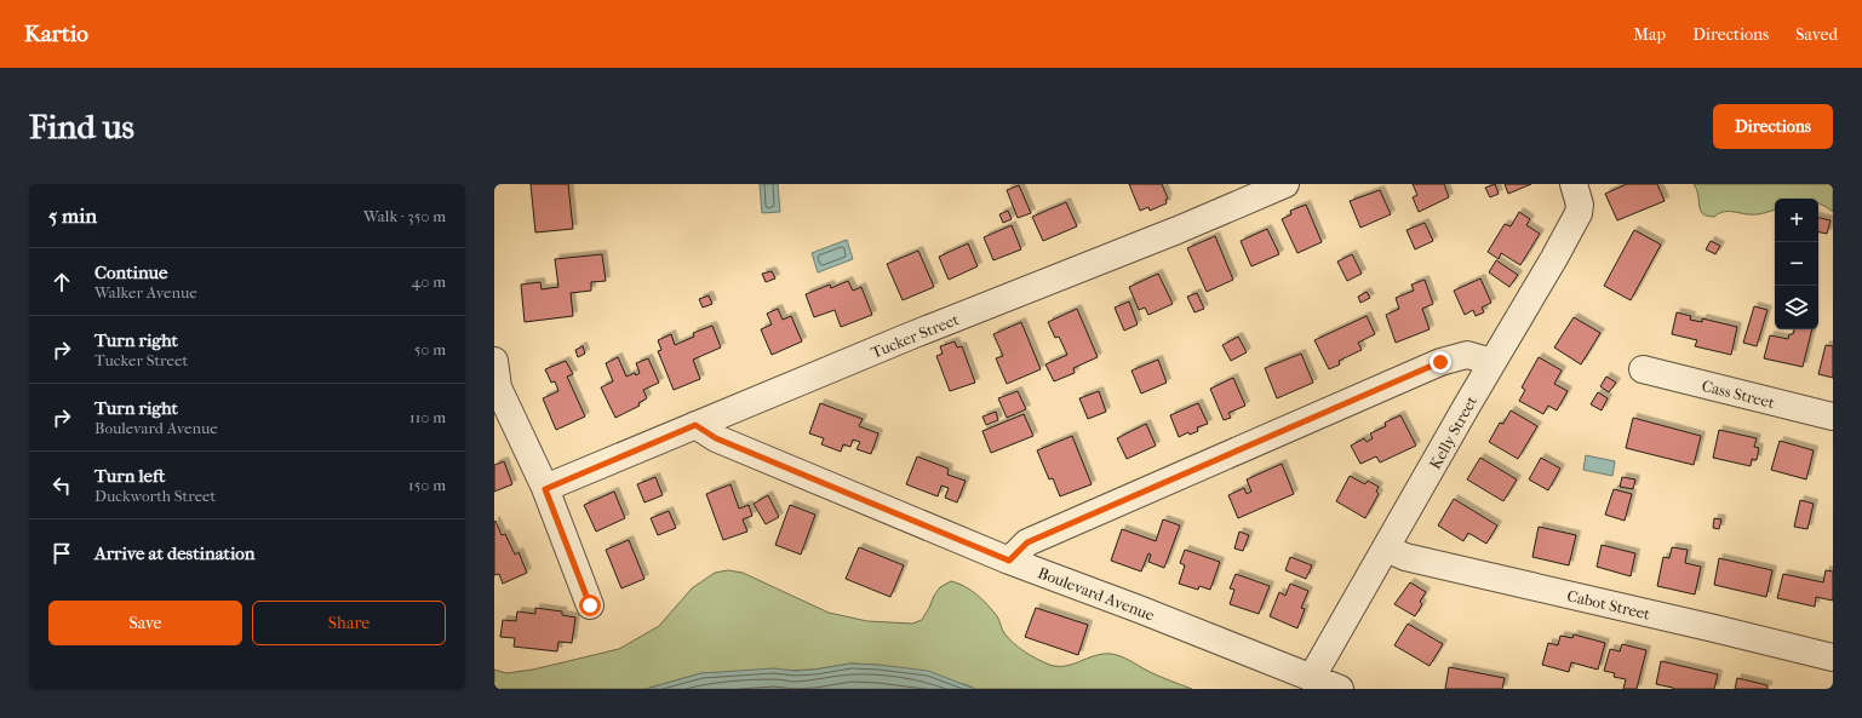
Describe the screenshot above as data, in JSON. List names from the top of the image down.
{
  "streets": {
    "street": [
      "Tucker Street",
      "Cass Street",
      "Kelly Street",
      "Boulevard Avenue",
      "Cabot Street"
    ]
  },
  "crossings": [
    ["Tucker Street", "Boulevard Avenue"],
    ["Kelly Street", "Boulevard Avenue"],
    ["Kelly Street", "Cabot Street"]
  ],
  "page": {
    "header": "Kartio",
    "nav": ["Map", "Directions", "Saved"],
    "buttons": [
      "Directions",
      ["Save", "Share"]
    ],
    "title": "Find us",
    "heading": ["5 min", "Walk · 350 m"],
    "map_buttons": ["+", "−"],
    "list": [
      ["Continue", "Walker Avenue", "40 m"],
      ["Turn right", "Tucker Street", "50 m"],
      ["Turn right", "Boulevard Avenue", "110 m"],
      ["Turn left", "Duckworth Street", "150 m"],
      "Arrive at destination"
    ]
  }
}
